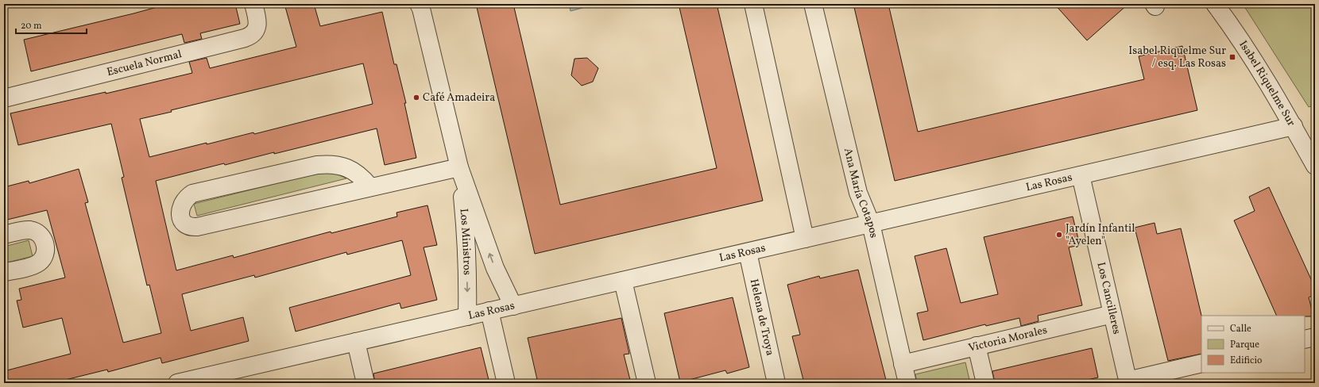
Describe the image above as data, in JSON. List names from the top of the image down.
{
  "streets": {
    "street": [
      "Escuela Normal",
      "Isabel Riquelme Sur",
      "Las Rosas",
      "Ana María Cotapos",
      "Los Ministros",
      "Los Cancilleres",
      "Helena de Troya",
      "Victoria Morales"
    ]
  },
  "crossings": [
    ["Isabel Riquelme Sur", "Las Rosas"],
    ["Las Rosas", "Ana María Cotapos"],
    ["Las Rosas", "Los Ministros"],
    ["Las Rosas", "Los Cancilleres"],
    ["Las Rosas", "Helena de Troya"],
    ["Ana María Cotapos", "Victoria Morales"],
    ["Los Cancilleres", "Victoria Morales"]
  ],
  "places": {
    "transit": ["Isabel Riquelme Sur / esq. Las Rosas"],
    "other": ["Café Amadeira", "Jardín Infantil \"Ayelen\""]
  },
  "legend": ["Calle", "Parque", "Edificio"],
  "scale_bar": "20 m"
}
